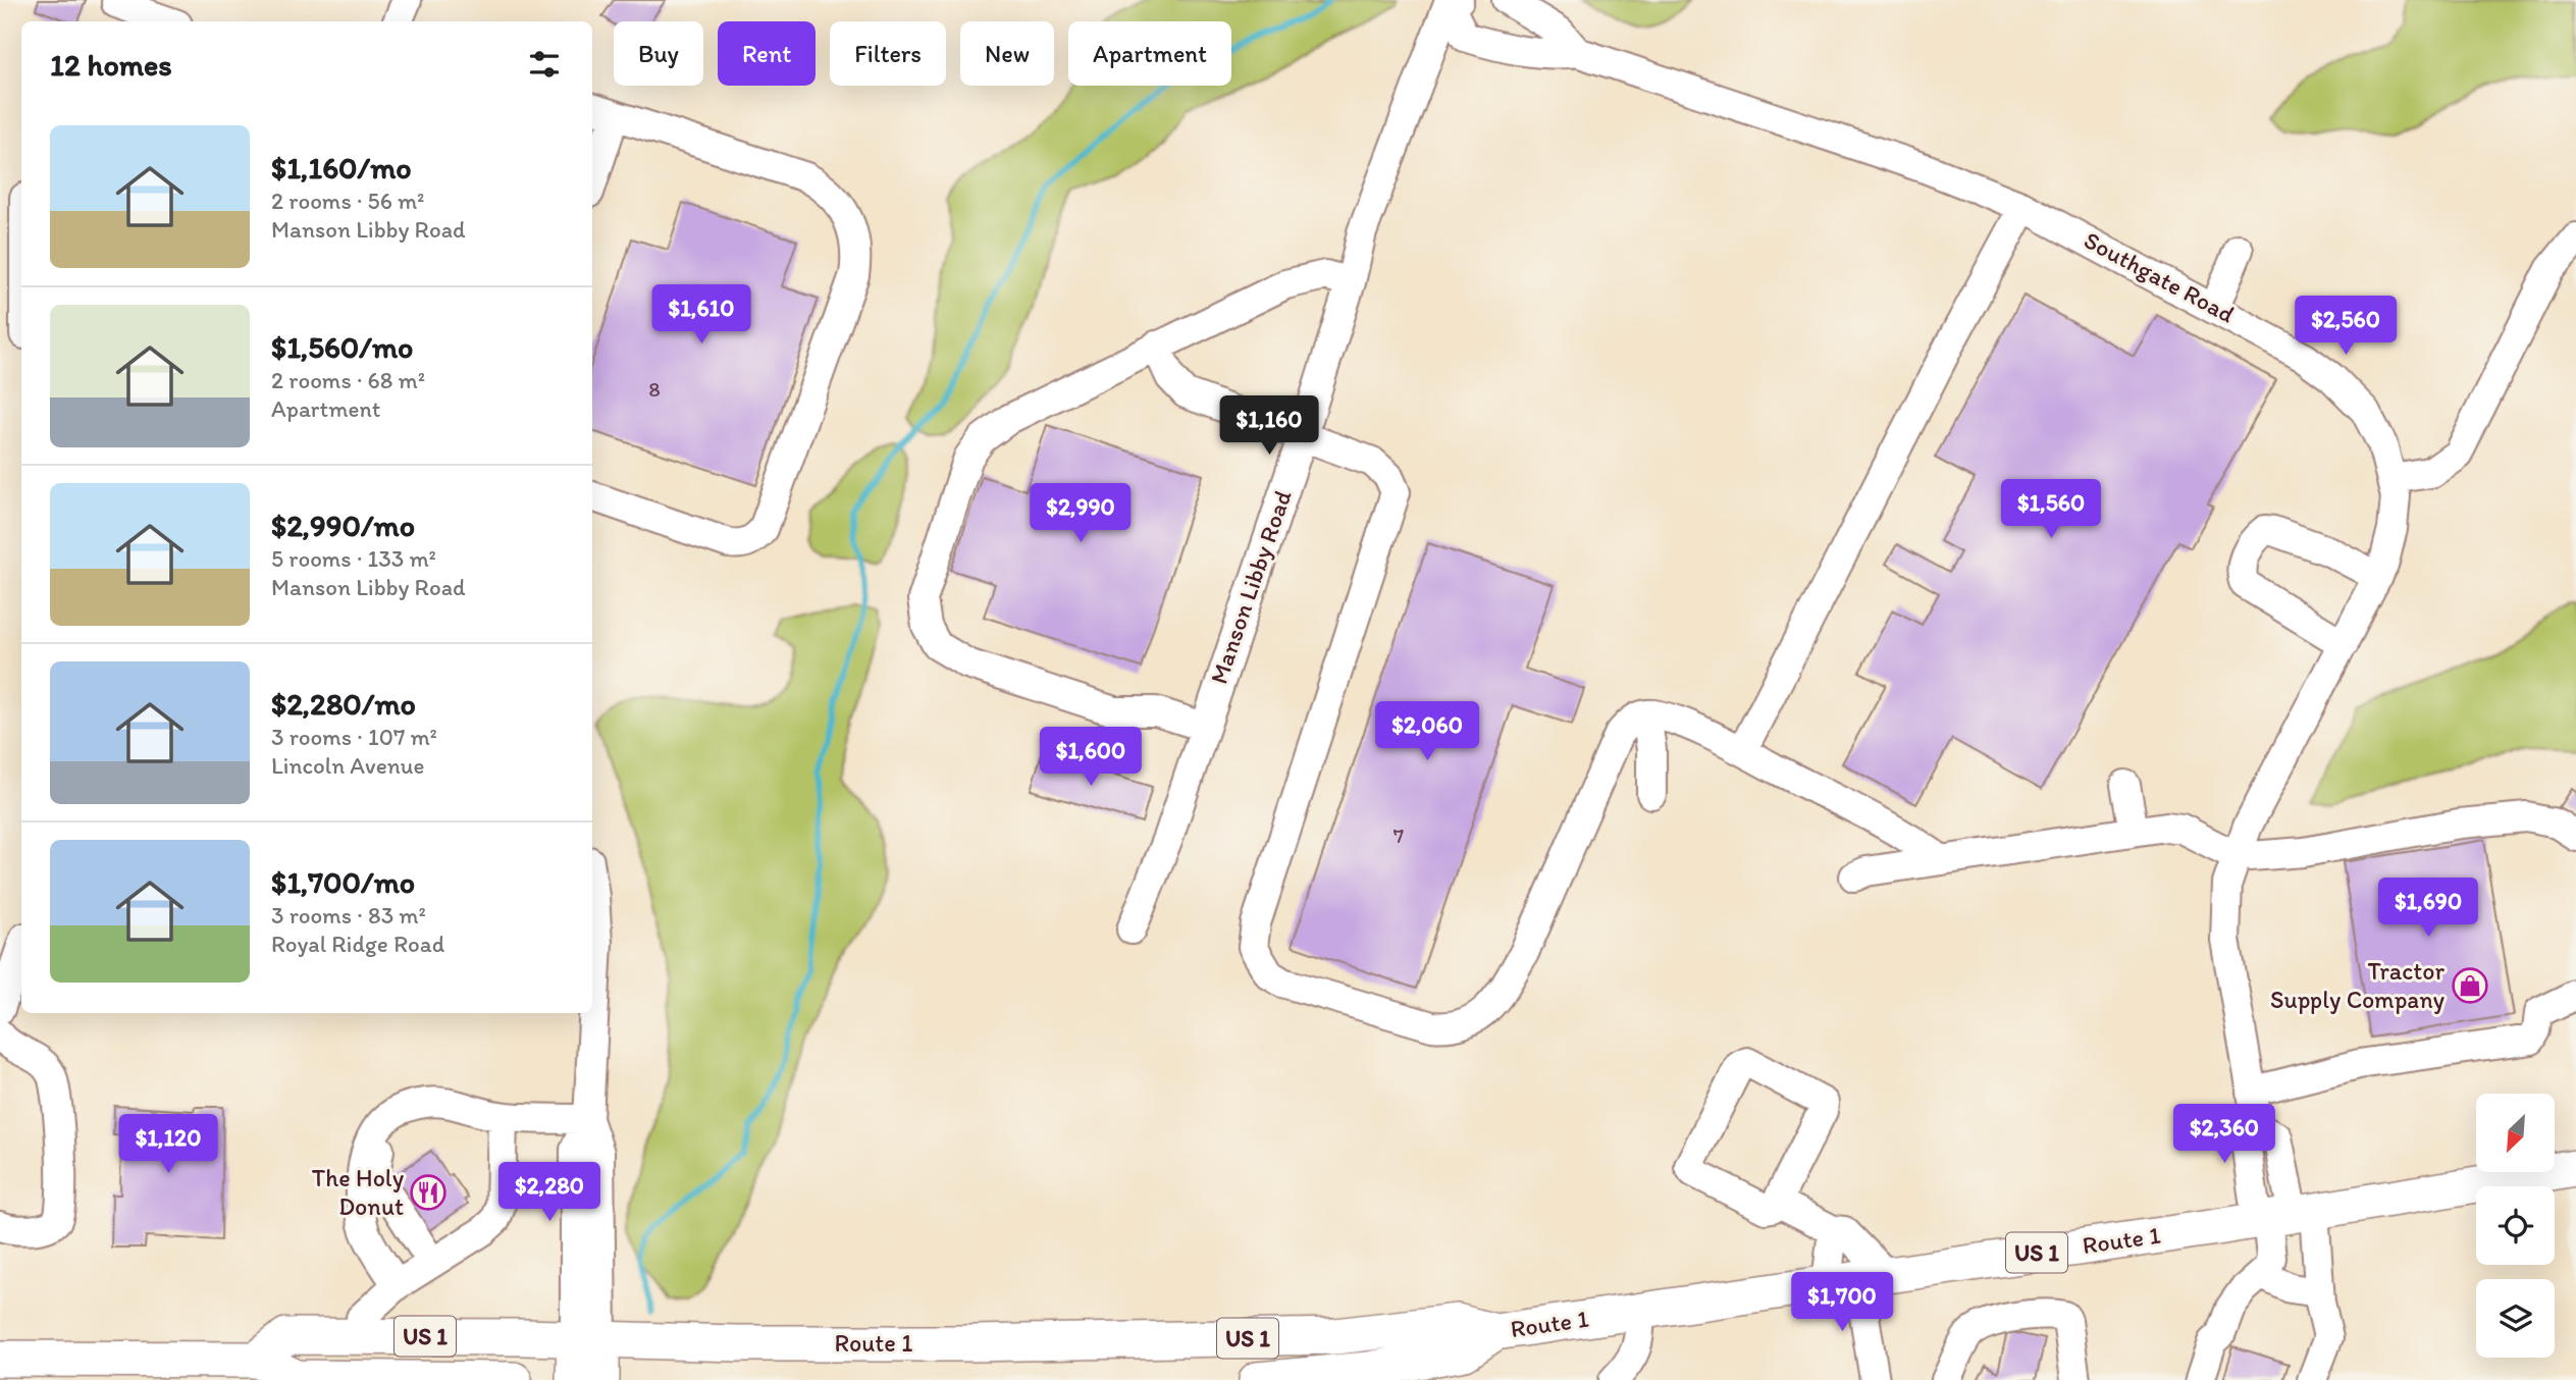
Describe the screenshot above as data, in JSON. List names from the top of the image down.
{
  "streets": {
    "main road": ["Route 1", "US 1"],
    "street": ["Southgate Road", "Manson Libby Road"]
  },
  "crossings": [
    ["Southgate Road", "Manson Libby Road"],
    ["Southgate Road", "Route 1"],
    ["Route 1", "US 1"]
  ],
  "places": {
    "shop": ["Tractor Supply Company"],
    "restaurant": ["The Holy Donut"]
  },
  "house_numbers": ["8", "7"],
  "north": "bottom left",
  "page": {
    "chip": [
      "Buy",
      "Rent",
      "Filters",
      "New",
      "Apartment"
    ],
    "heading": "12 homes",
    "list": [
      {
        "name": "$1,160/mo",
        "note": "2 rooms · 56 m² · Manson Libby Road"
      },
      {
        "name": "$1,560/mo",
        "note": "2 rooms · 68 m² · Apartment"
      },
      {
        "name": "$2,990/mo",
        "note": "5 rooms · 133 m² · Manson Libby Road"
      },
      {
        "name": "$2,280/mo",
        "note": "3 rooms · 107 m² · Lincoln Avenue"
      },
      {
        "name": "$1,700/mo",
        "note": "3 rooms · 83 m² · Royal Ridge Road"
      }
    ],
    "price": [
      "$1,610",
      "$2,560",
      "$1,160",
      "$1,560",
      "$2,990",
      "$2,060",
      "$1,600",
      "$1,690",
      "$2,360",
      "$1,120",
      "$2,280",
      "$1,700"
    ]
  }
}
